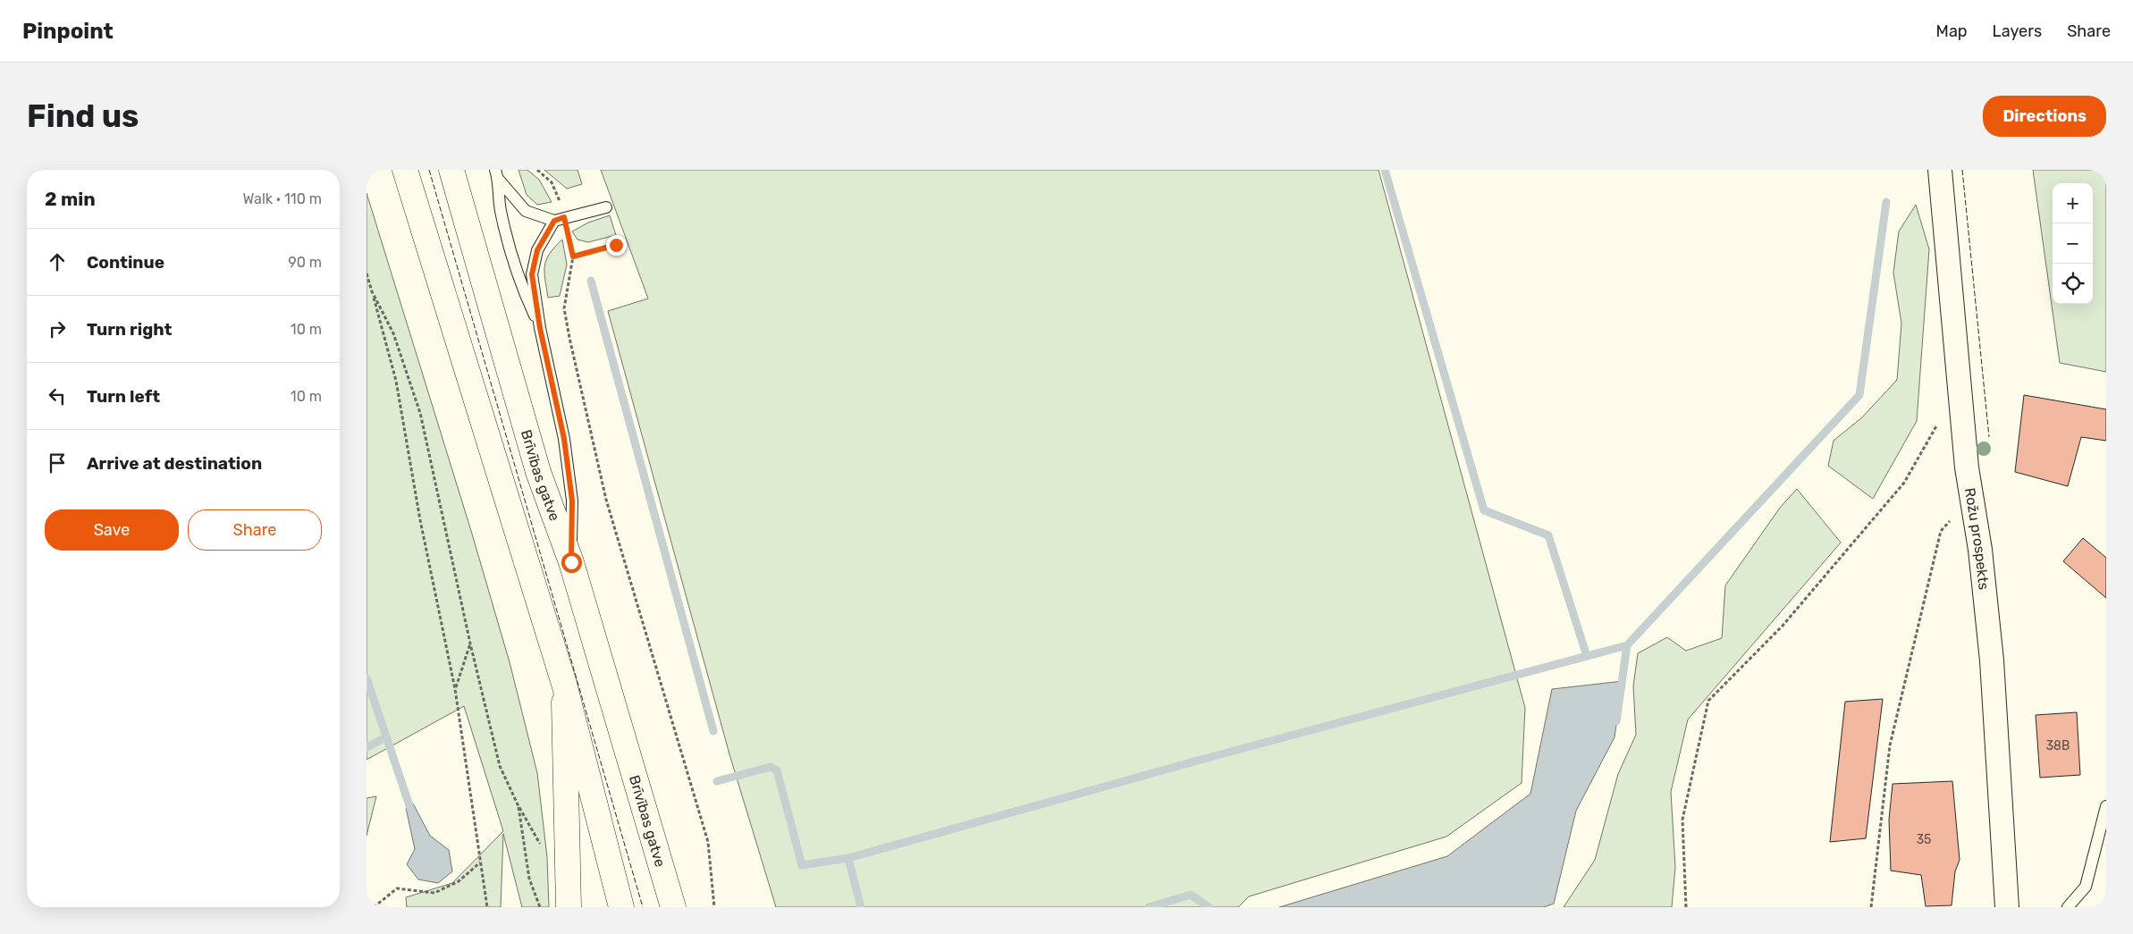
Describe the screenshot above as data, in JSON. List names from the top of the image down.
{
  "streets": {
    "main road": ["Brīvības gatve"],
    "street": ["Rožu prospekts"]
  },
  "house_numbers": ["38B", "35"],
  "page": {
    "header": "Pinpoint",
    "nav": ["Map", "Layers", "Share"],
    "buttons": [
      "Directions",
      ["Save", "Share"]
    ],
    "title": "Find us",
    "heading": ["2 min", "Walk · 110 m"],
    "map_buttons": ["+", "−"],
    "list": [
      ["Continue", "90 m"],
      ["Turn right", "10 m"],
      ["Turn left", "10 m"],
      "Arrive at destination"
    ]
  }
}
